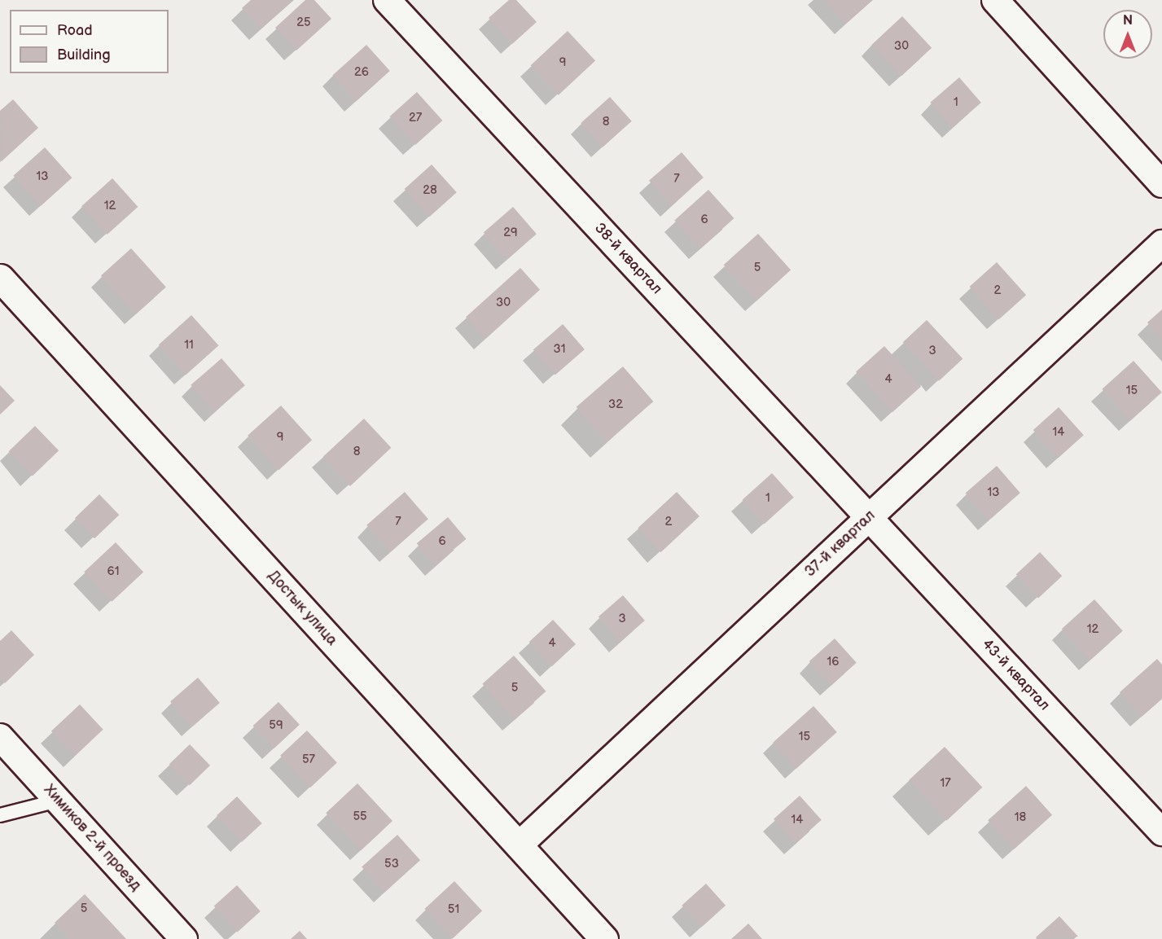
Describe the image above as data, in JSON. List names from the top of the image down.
{
  "streets": {
    "street": [
      "38-й квартал",
      "37-й квартал",
      "Достык улица",
      "43-й квартал",
      "Химиков 2-й проезд"
    ]
  },
  "crossings": [
    ["38-й квартал", "37-й квартал"],
    ["38-й квартал", "43-й квартал"],
    ["37-й квартал", "Достык улица"],
    ["37-й квартал", "43-й квартал"]
  ],
  "house_numbers": [
    "25",
    "30",
    "9",
    "26",
    "1",
    "27",
    "8",
    "13",
    "7",
    "28",
    "12",
    "6",
    "29",
    "5",
    "2",
    "30",
    "11",
    "31",
    "3",
    "4",
    "15",
    "32",
    "14",
    "9",
    "8",
    "13",
    "1",
    "7",
    "2",
    "6",
    "61",
    "3",
    "12",
    "4",
    "16",
    "5",
    "59",
    "15",
    "57",
    "17",
    "55",
    "18",
    "14",
    "53",
    "5",
    "51"
  ],
  "legend": ["Road", "Building"],
  "north": "top"
}
